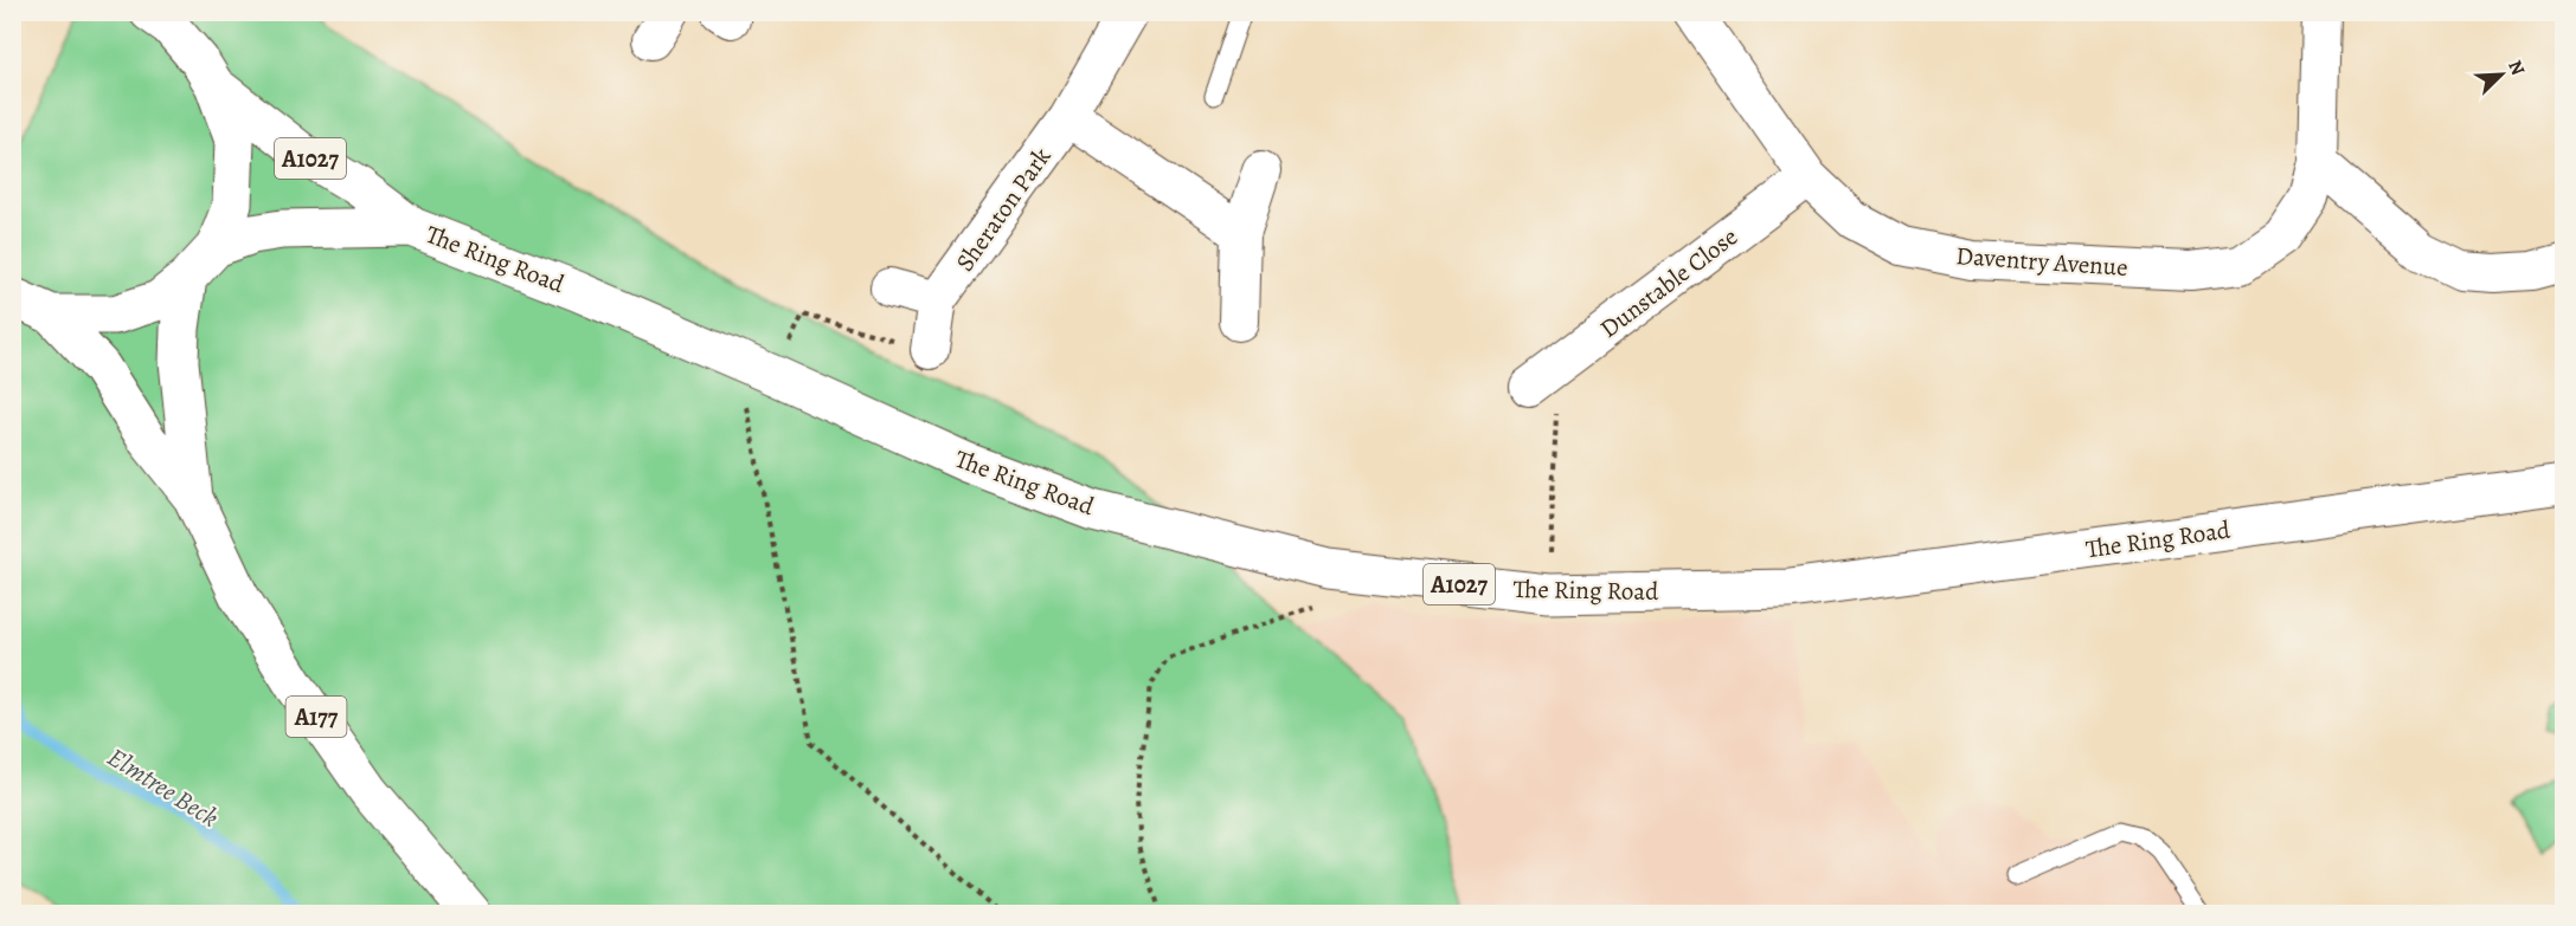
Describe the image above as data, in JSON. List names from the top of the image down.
{
  "streets": {
    "main road": ["A1027", "The Ring Road", "A177"],
    "street": ["Sheraton Park", "Daventry Avenue", "Dunstable Close"]
  },
  "crossings": [
    ["Daventry Avenue", "Dunstable Close"]
  ],
  "water": ["Elmtree Beck"],
  "north": "top right"
}
